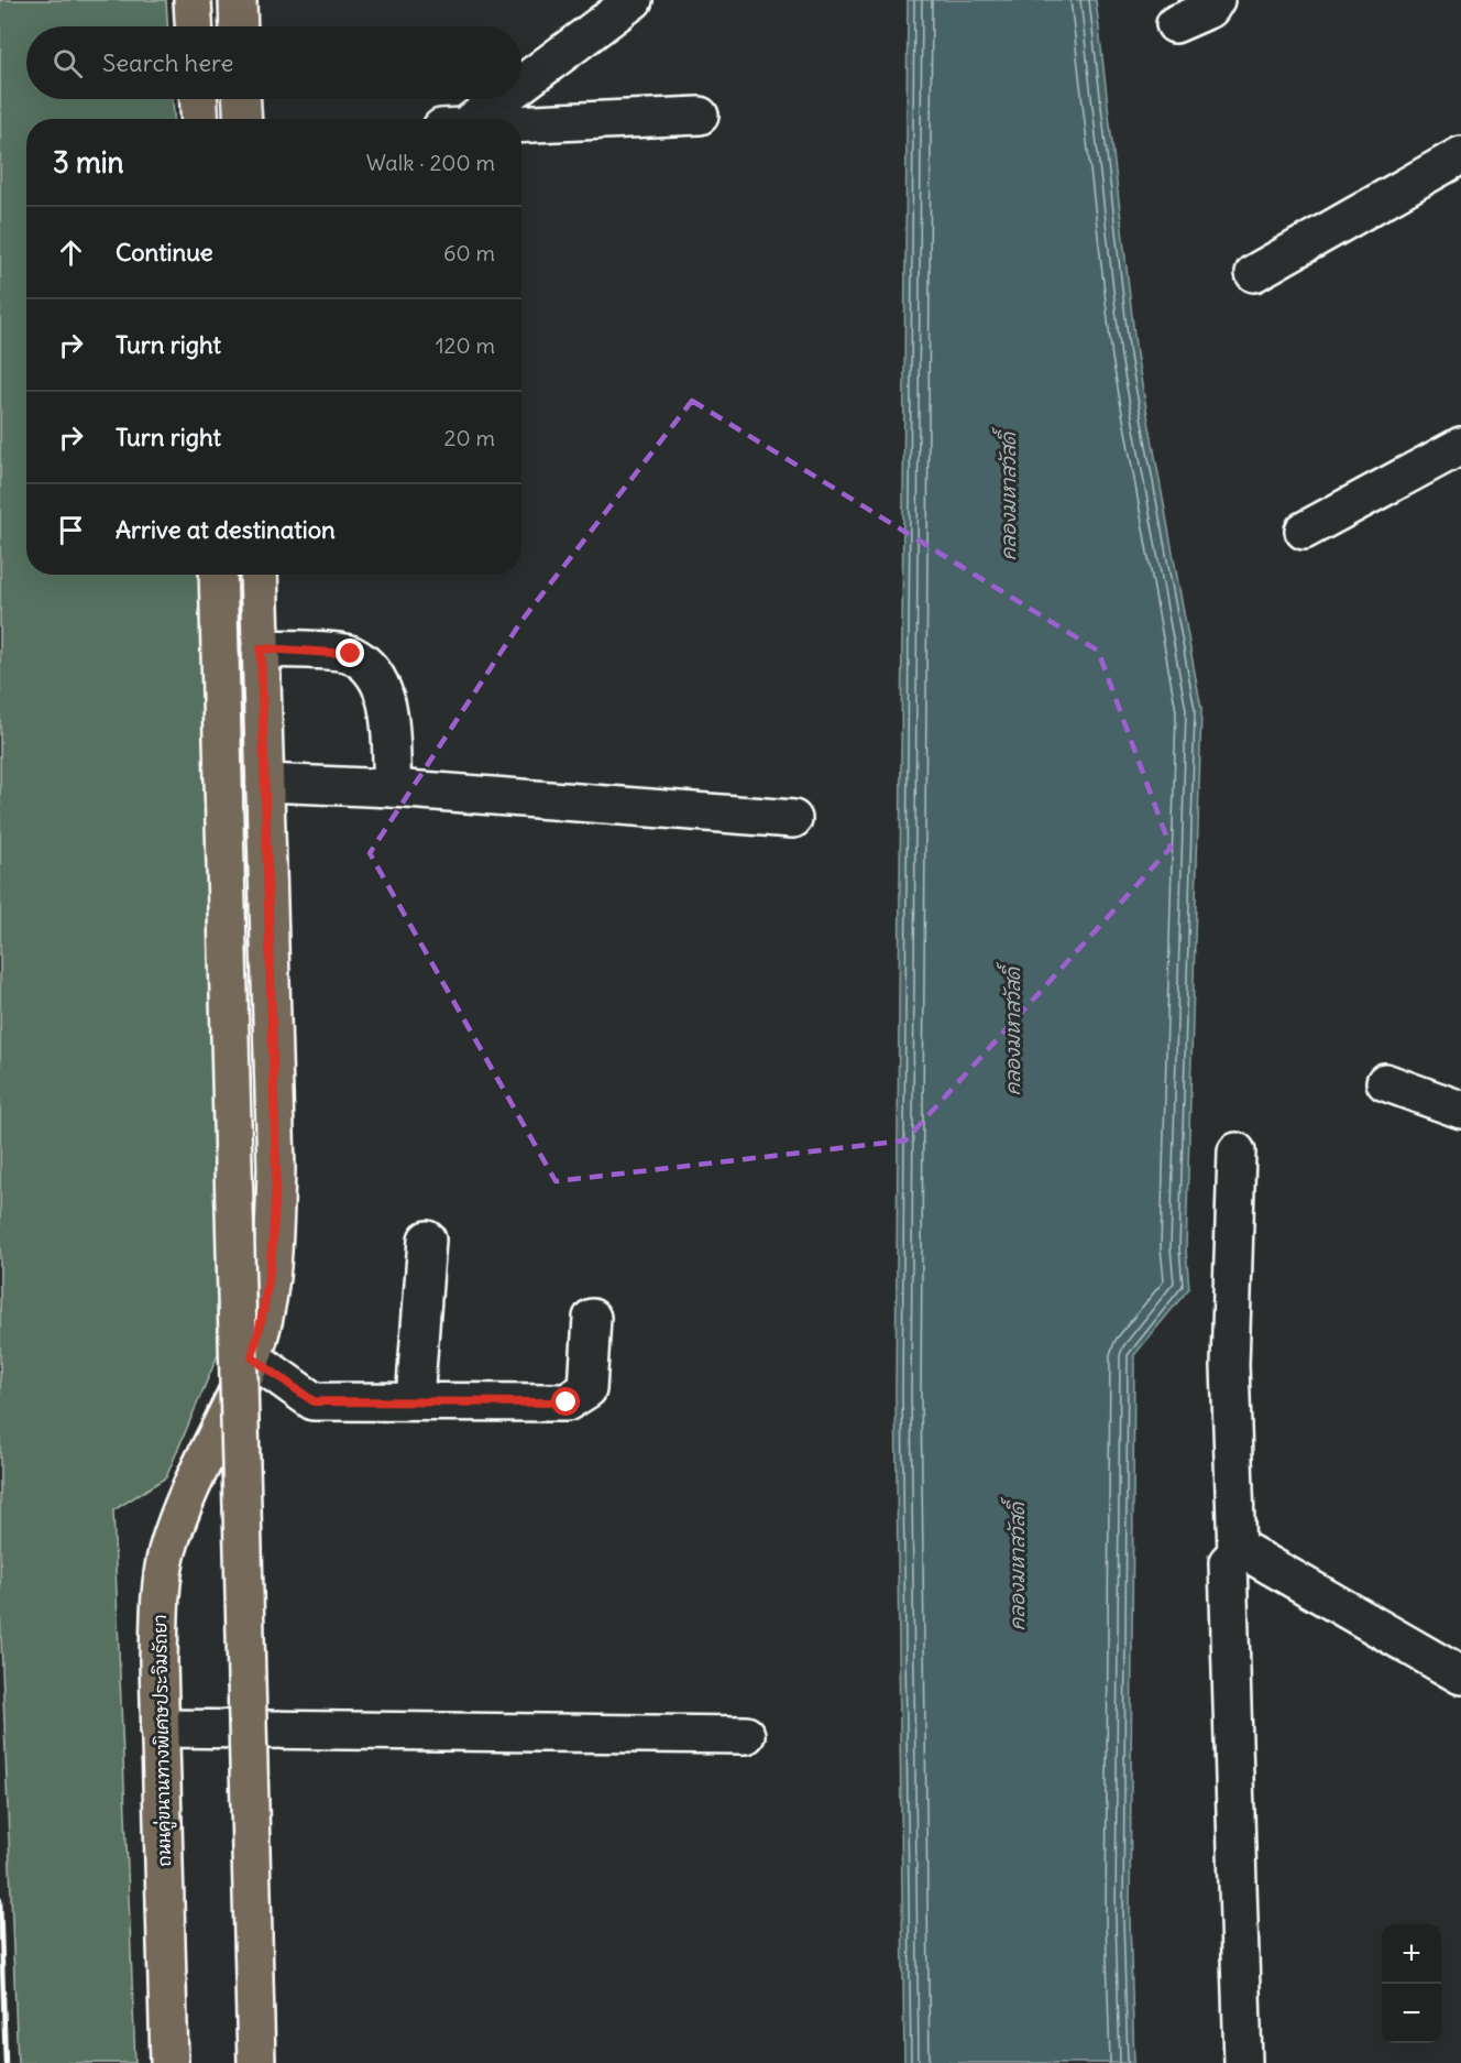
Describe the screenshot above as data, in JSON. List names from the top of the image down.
{
  "streets": {
    "main road": ["ถนนคู่ขนานทางพิเศษประจิมรัถยา"]
  },
  "water": ["คลองมหาสวัสดิ์"],
  "page": {
    "search": "Search here",
    "heading": ["3 min", "Walk · 200 m"],
    "list": [
      ["Continue", "60 m"],
      ["Turn right", "120 m"],
      ["Turn right", "20 m"],
      "Arrive at destination"
    ],
    "map_buttons": ["+", "−"]
  }
}
